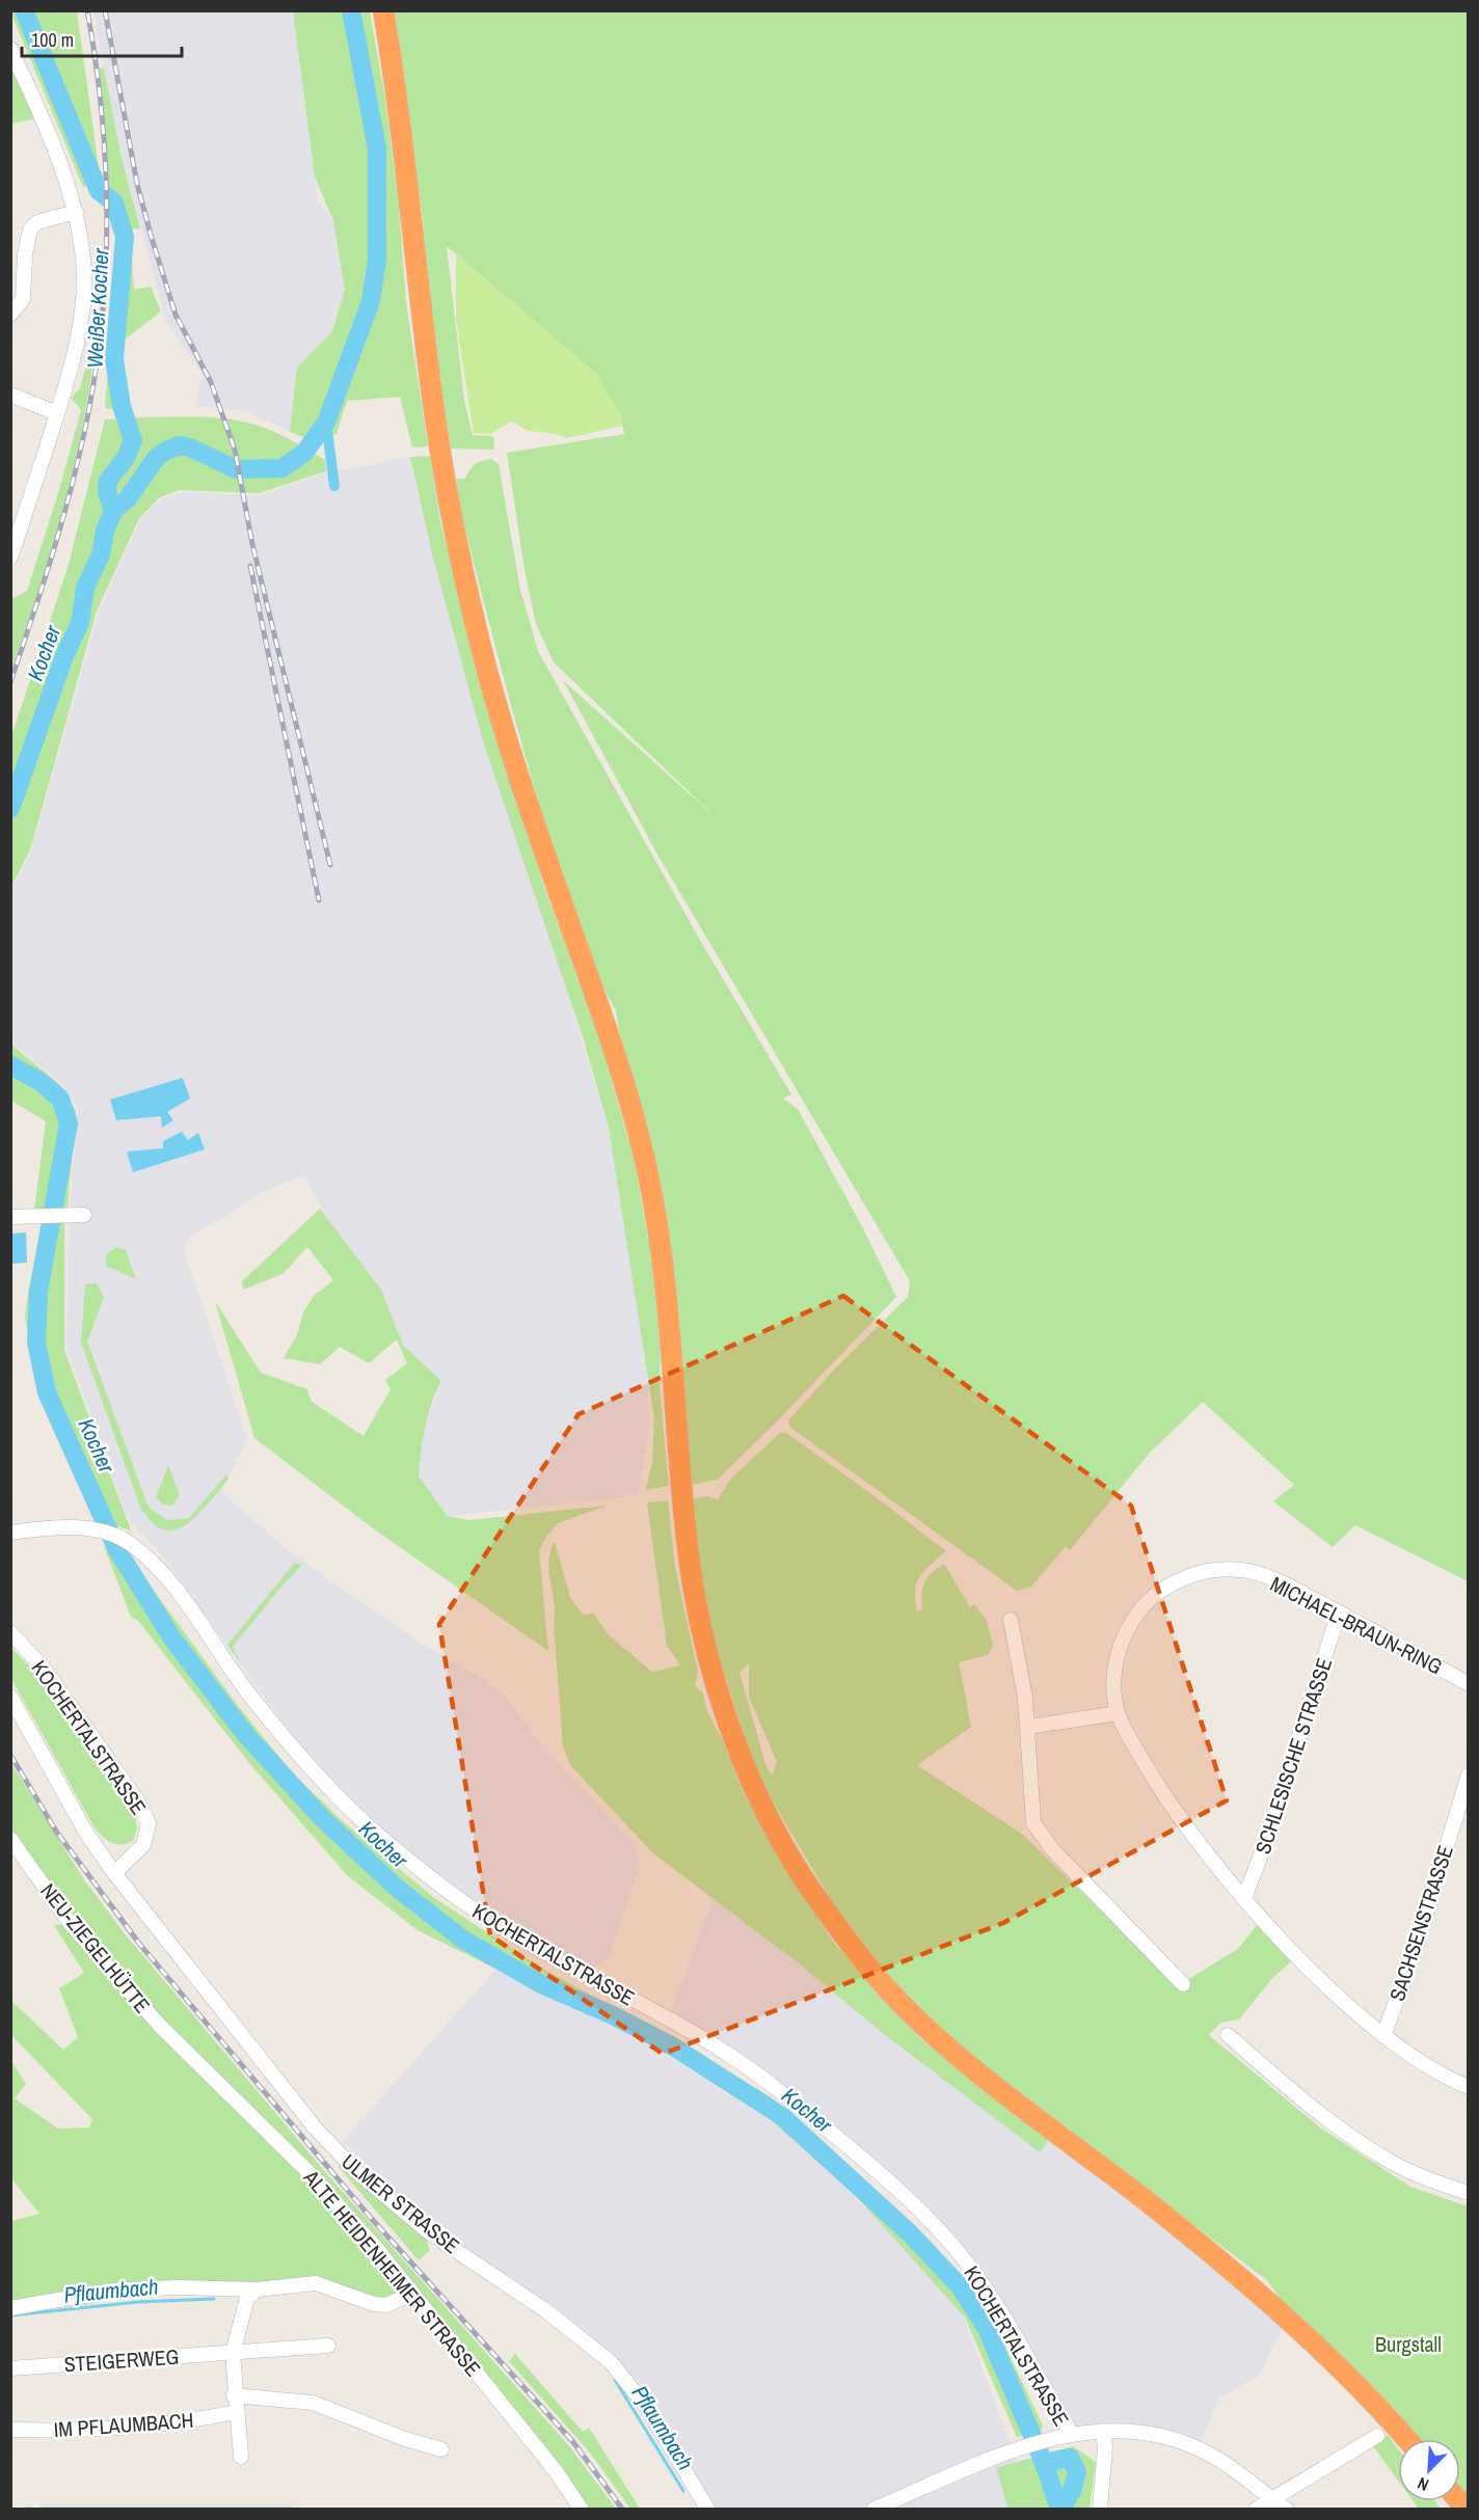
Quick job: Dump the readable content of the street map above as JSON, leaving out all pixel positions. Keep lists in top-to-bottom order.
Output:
{
  "streets": {
    "street": [
      "MICHAEL-BRAUN-RING",
      "KOCHERTALSTRASSE",
      "SCHLESISCHE STRASSE",
      "SACHSENSTRASSE",
      "NEU-ZIEGELHÜTTE",
      "ULMER STRASSE",
      "ALTE HEIDENHEIMER STRASSE",
      "STEIGERWEG",
      "IM PFLAUMBACH"
    ]
  },
  "crossings": [
    ["MICHAEL-BRAUN-RING", "SCHLESISCHE STRASSE"],
    ["KOCHERTALSTRASSE", "ULMER STRASSE"],
    ["NEU-ZIEGELHÜTTE", "ALTE HEIDENHEIMER STRASSE"]
  ],
  "water": ["Weißer Kocher", "Kocher", "Pflaumbach"],
  "parks": ["Burgstall"],
  "scale_bar": "100 m",
  "north": "bottom left"
}
